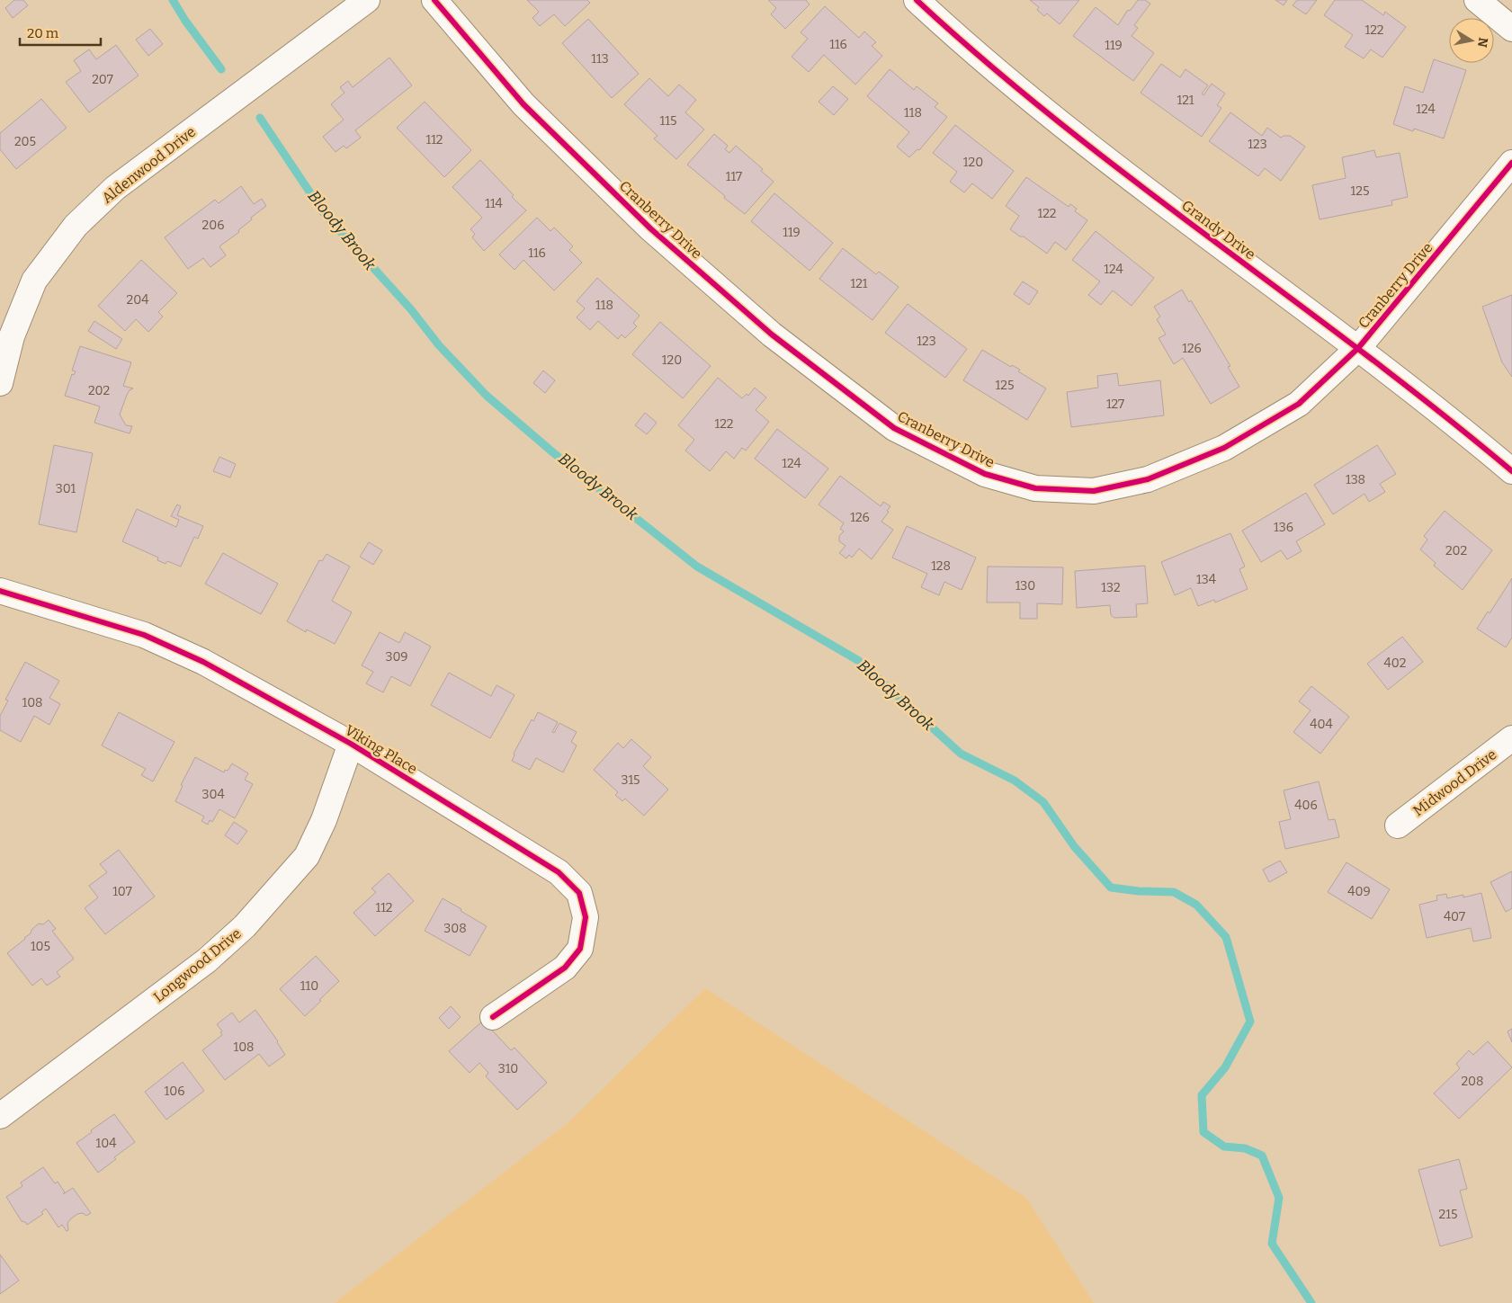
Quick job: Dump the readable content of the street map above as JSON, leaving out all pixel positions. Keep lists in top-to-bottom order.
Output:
{
  "streets": {
    "street": [
      "Aldenwood Drive",
      "Cranberry Drive",
      "Grandy Drive",
      "Viking Place",
      "Midwood Drive",
      "Longwood Drive"
    ]
  },
  "crossings": [
    ["Cranberry Drive", "Grandy Drive"],
    ["Viking Place", "Longwood Drive"]
  ],
  "water": ["Bloody Brook"],
  "house_numbers": [
    "122",
    "116",
    "119",
    "113",
    "207",
    "121",
    "124",
    "118",
    "115",
    "112",
    "205",
    "123",
    "120",
    "117",
    "125",
    "114",
    "122",
    "206",
    "119",
    "116",
    "124",
    "121",
    "204",
    "118",
    "123",
    "126",
    "120",
    "125",
    "202",
    "127",
    "122",
    "124",
    "138",
    "301",
    "126",
    "136",
    "202",
    "128",
    "134",
    "130",
    "132",
    "309",
    "402",
    "108",
    "404",
    "315",
    "304",
    "406",
    "107",
    "409",
    "112",
    "407",
    "308",
    "105",
    "110",
    "108",
    "310",
    "208",
    "106",
    "104",
    "215"
  ],
  "scale_bar": "20 m",
  "north": "right"
}
